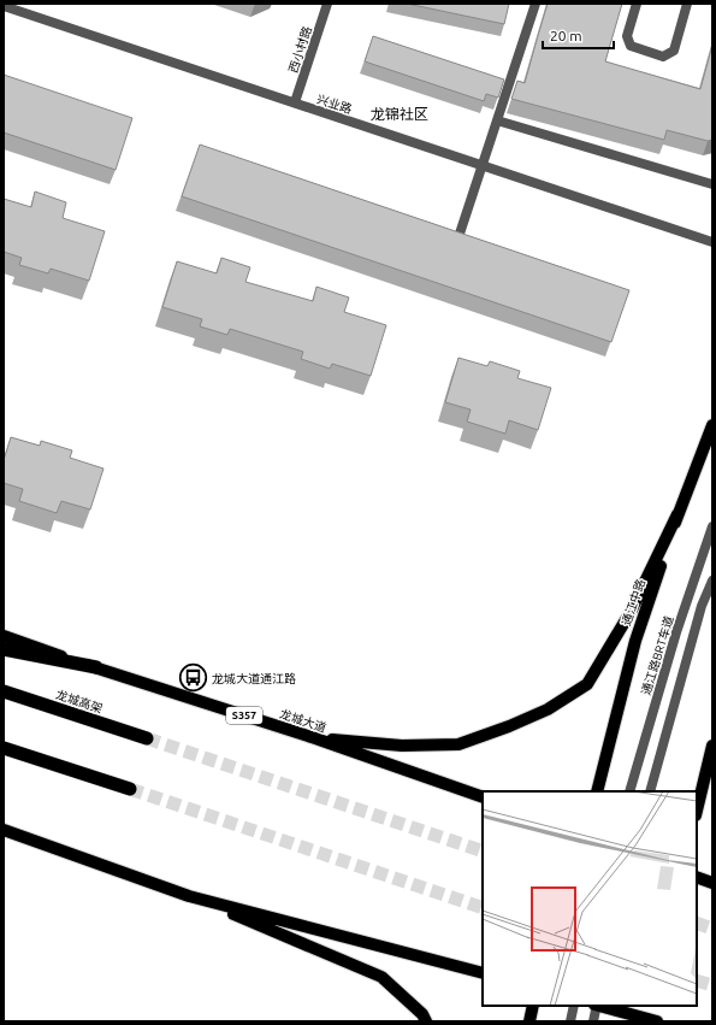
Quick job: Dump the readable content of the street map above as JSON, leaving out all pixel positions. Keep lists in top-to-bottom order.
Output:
{
  "streets": {
    "highway": ["龙城高架"],
    "main road": ["通江中路", "S357", "龙城大道"],
    "street": ["西小村路", "兴业路", "通江路BRT车道"]
  },
  "crossings": [
    ["西小村路", "兴业路"]
  ],
  "districts": ["龙锦社区"],
  "places": {
    "bus stop": ["龙城大道通江路"]
  },
  "scale_bar": "20 m"
}
